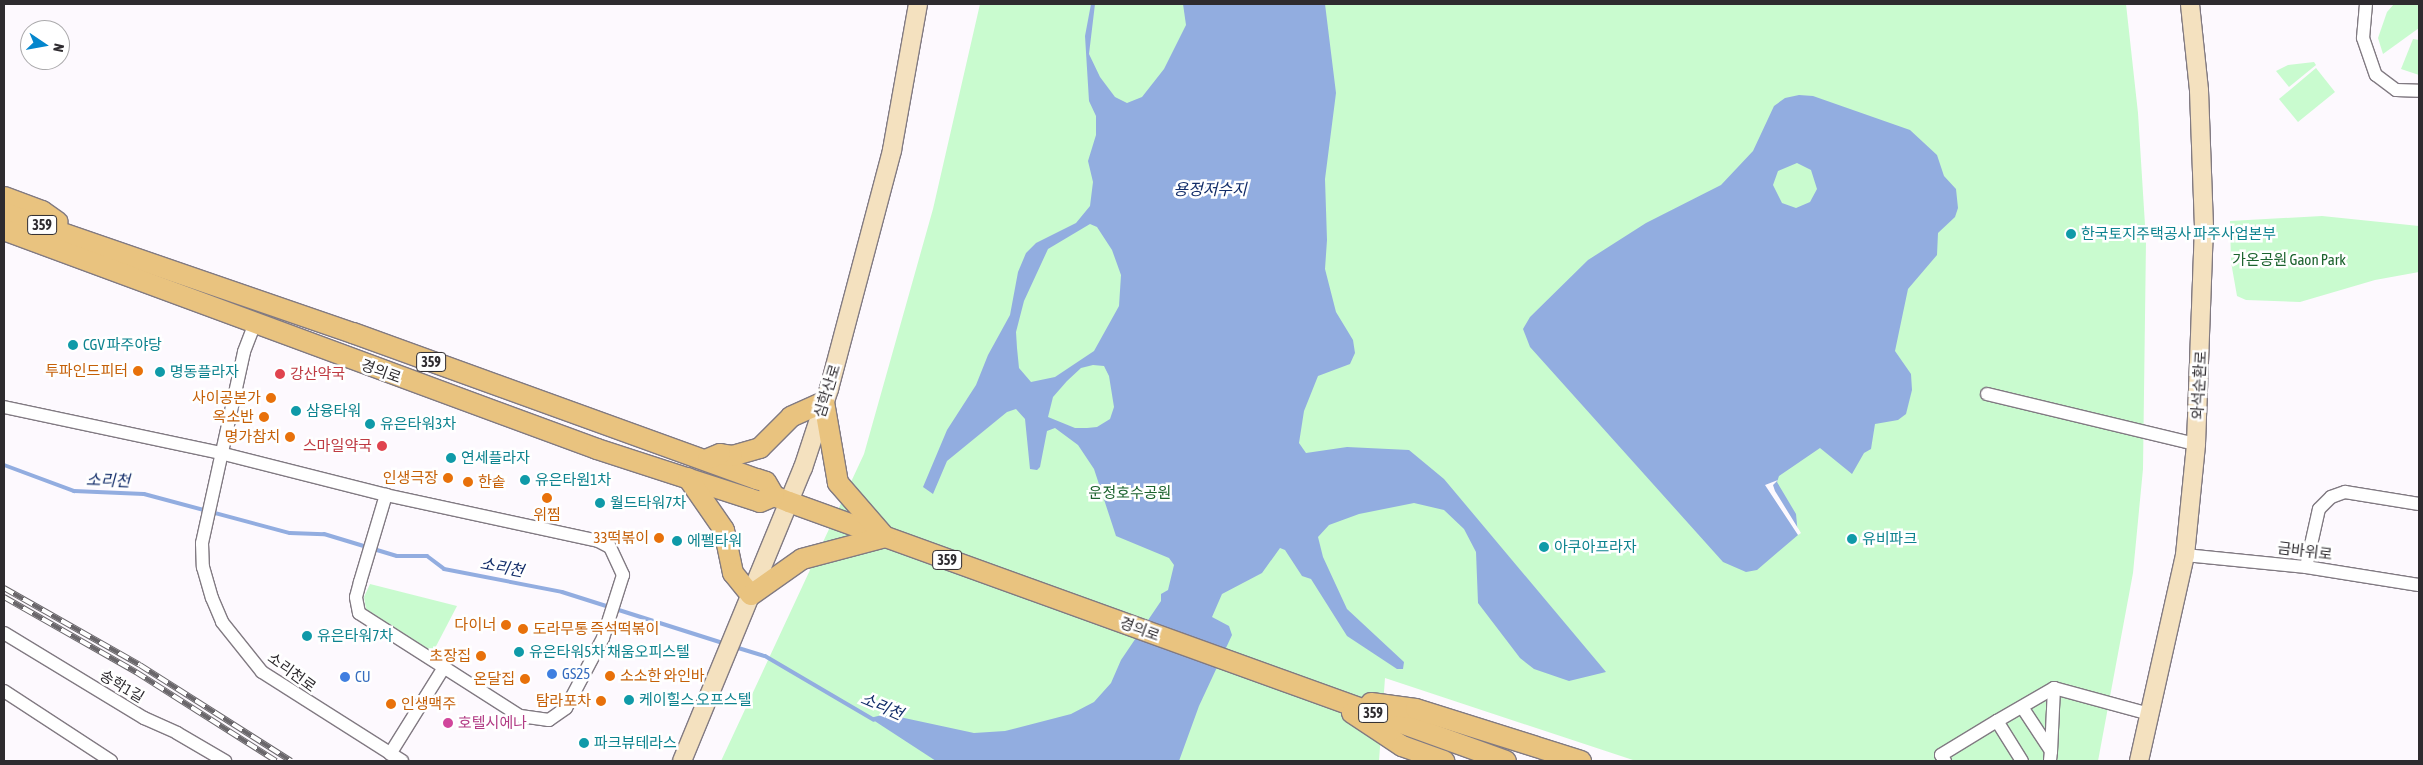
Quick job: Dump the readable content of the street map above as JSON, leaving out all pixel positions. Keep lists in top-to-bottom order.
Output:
{
  "streets": {
    "main road": ["359", "경의로"],
    "street": [
      "와석순환로",
      "심학산로",
      "금바위로",
      "소리천로",
      "송학1길"
    ]
  },
  "crossings": [
    ["경의로", "심학산로"],
    ["와석순환로", "금바위로"]
  ],
  "water": ["용정저수지", "소리천"],
  "parks": ["가온공원 Gaon Park", "운정호수공원"],
  "places": [
    "한국토지주택공사 파주사업본부",
    "CGV 파주야당",
    "투파인드피터",
    "명동플라자",
    "강산약국",
    "사이공본가",
    "삼융타워",
    "옥소반",
    "유은타워3차",
    "명가참치",
    "스마일약국",
    "연세플라자",
    "인생극장",
    "유은타원1차",
    "한솥",
    "위찜",
    "월드타워7차",
    "33떡볶이",
    "유비파크",
    "에펠타워",
    "아쿠아프라자",
    "다이너",
    "도라무통 즉석떡볶이",
    "유은타워7차",
    "유은타워5차 채움오피스텔",
    "초장집",
    "GS25",
    "소소한 와인바",
    "CU",
    "온달집",
    "케이힐스 오프스텔",
    "탐라포차",
    "인생맥주",
    "호텔시에나",
    "파크뷰테라스"
  ],
  "north": "right"
}
